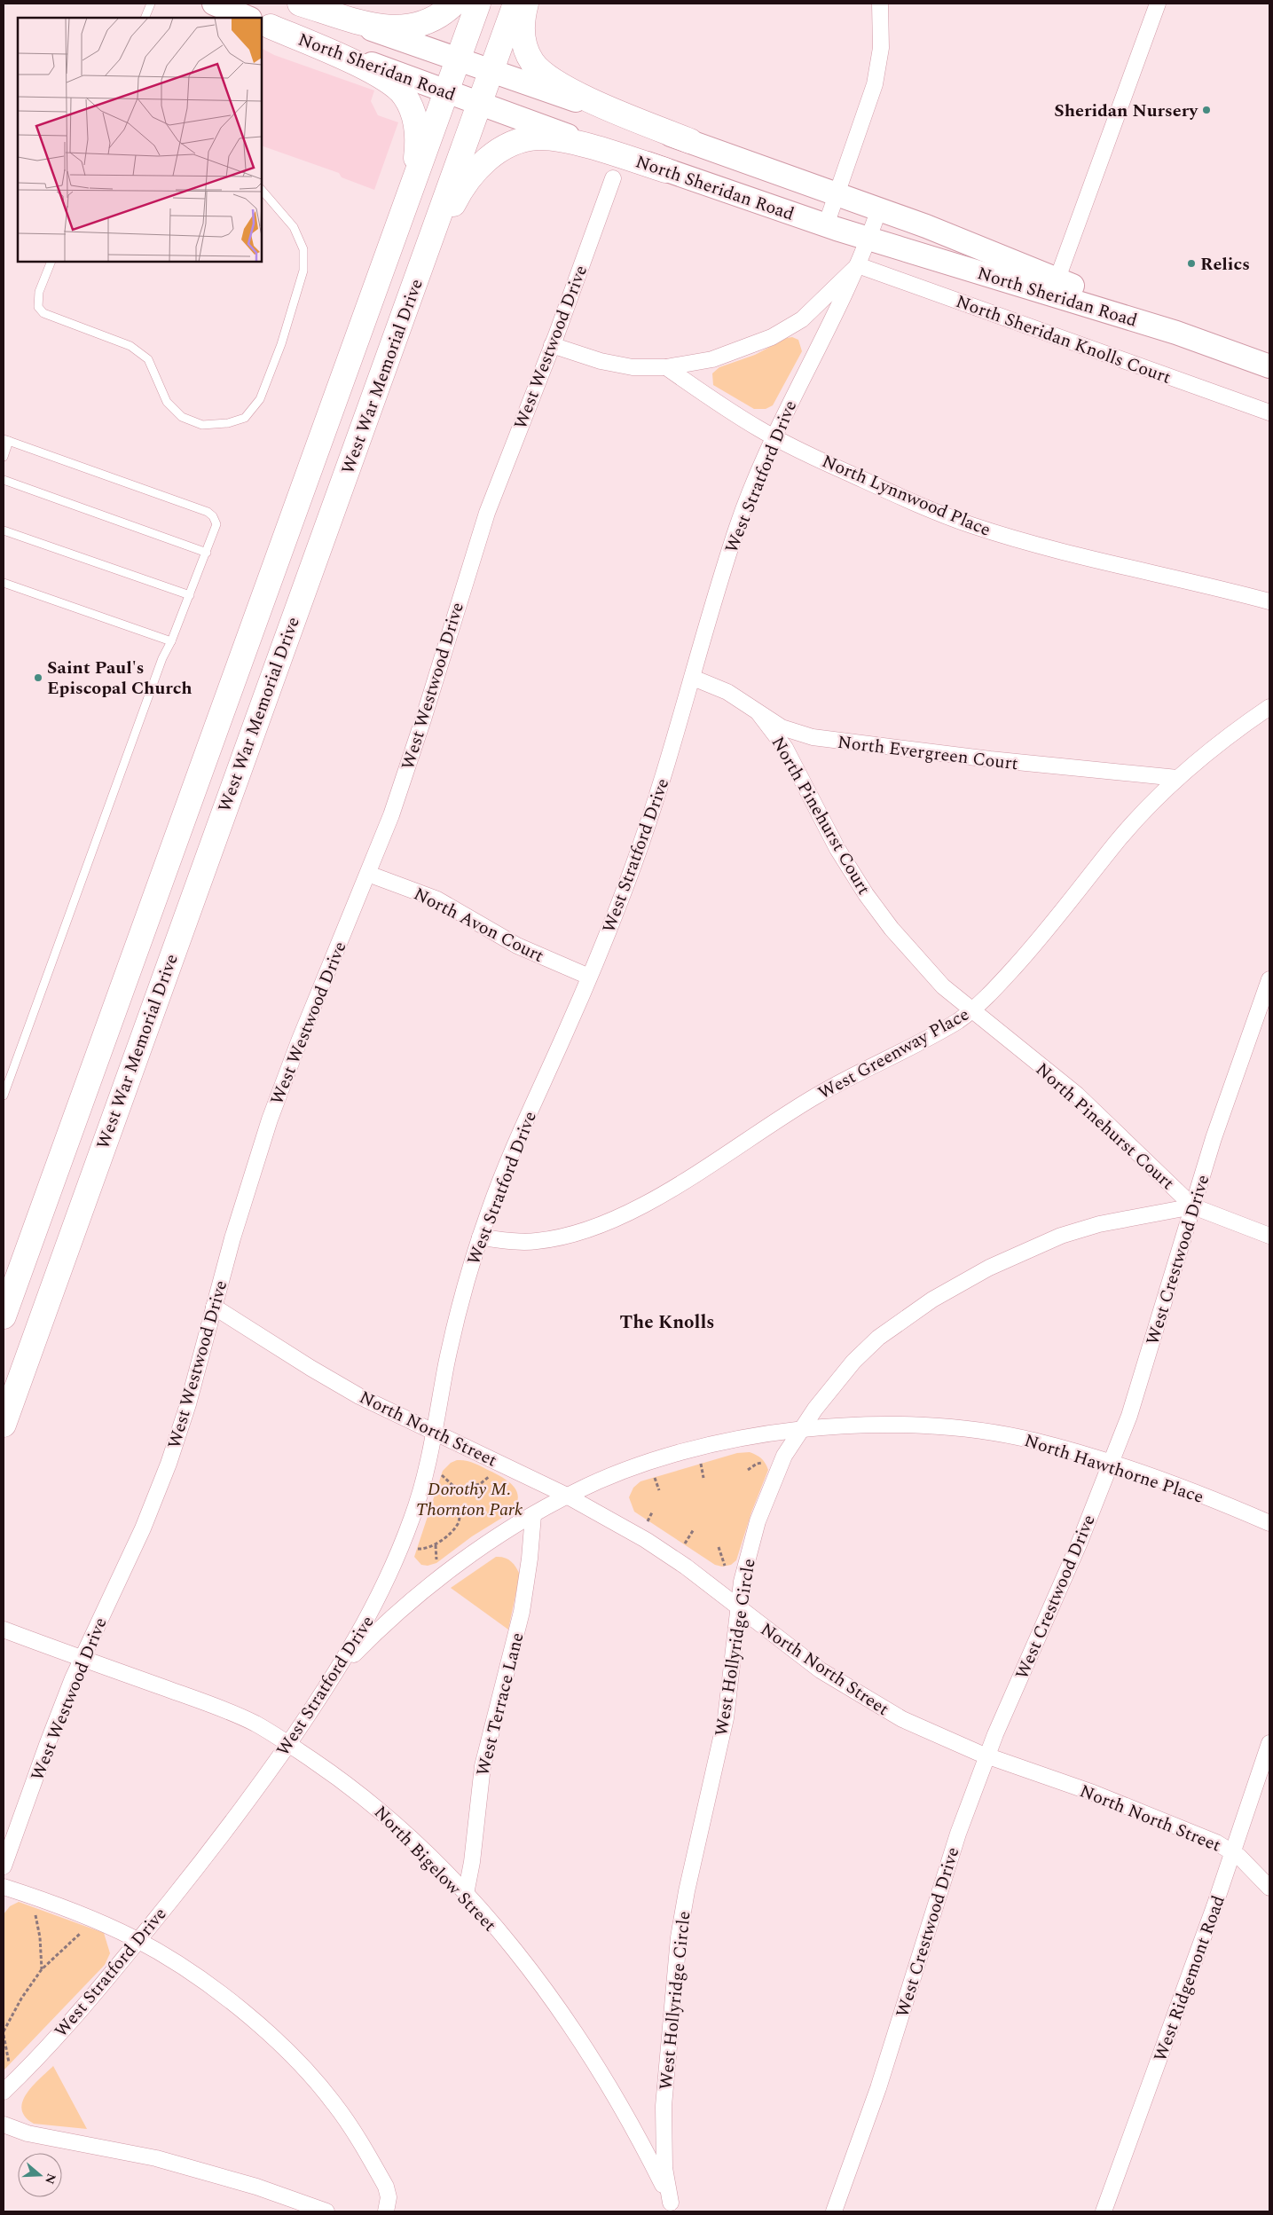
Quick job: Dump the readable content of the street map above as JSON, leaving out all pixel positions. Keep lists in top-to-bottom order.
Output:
{
  "streets": {
    "highway": ["West War Memorial Drive"],
    "main road": ["North Sheridan Road"],
    "street": [
      "North Sheridan Knolls Court",
      "West Westwood Drive",
      "West Stratford Drive",
      "North Lynnwood Place",
      "North Evergreen Court",
      "North Pinehurst Court",
      "North Avon Court",
      "West Greenway Place",
      "West Crestwood Drive",
      "North North Street",
      "North Hawthorne Place",
      "West Hollyridge Circle",
      "West Terrace Lane",
      "North Bigelow Street",
      "West Ridgemont Road"
    ]
  },
  "crossings": [
    ["North Sheridan Road", "West War Memorial Drive"],
    ["North Sheridan Road", "West Stratford Drive"],
    ["North Sheridan Knolls Court", "West Stratford Drive"],
    ["West Westwood Drive", "North Avon Court"],
    ["West Westwood Drive", "North North Street"],
    ["West Westwood Drive", "North Bigelow Street"],
    ["West Stratford Drive", "North Lynnwood Place"],
    ["West Stratford Drive", "North Evergreen Court"],
    ["West Stratford Drive", "North Avon Court"],
    ["West Stratford Drive", "West Greenway Place"],
    ["West Stratford Drive", "North North Street"],
    ["West Stratford Drive", "North Hawthorne Place"],
    ["West Stratford Drive", "North Bigelow Street"],
    ["North Evergreen Court", "North Pinehurst Court"],
    ["North Evergreen Court", "West Greenway Place"],
    ["North Pinehurst Court", "West Greenway Place"],
    ["North Pinehurst Court", "West Crestwood Drive"],
    ["North Pinehurst Court", "West Hollyridge Circle"],
    ["West Crestwood Drive", "North North Street"],
    ["West Crestwood Drive", "North Hawthorne Place"],
    ["West Crestwood Drive", "West Hollyridge Circle"],
    ["North North Street", "North Hawthorne Place"],
    ["North North Street", "West Hollyridge Circle"],
    ["North North Street", "West Ridgemont Road"],
    ["North Hawthorne Place", "West Hollyridge Circle"],
    ["North Hawthorne Place", "West Terrace Lane"],
    ["West Hollyridge Circle", "North Bigelow Street"],
    ["West Terrace Lane", "North Bigelow Street"]
  ],
  "districts": ["The Knolls"],
  "parks": ["Dorothy M. Thornton Park"],
  "places": ["Sheridan Nursery", "Relics", "Saint Paul's Episcopal Church"],
  "north": "right"
}
